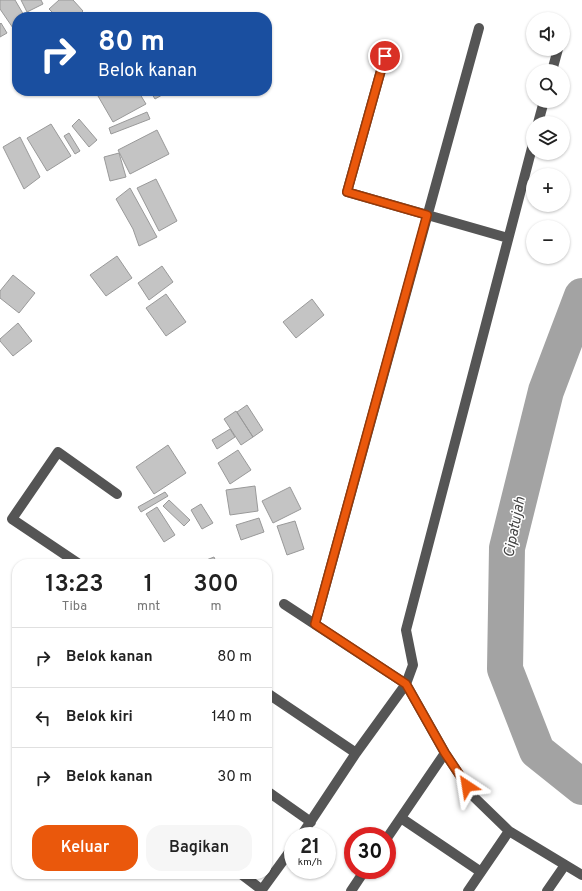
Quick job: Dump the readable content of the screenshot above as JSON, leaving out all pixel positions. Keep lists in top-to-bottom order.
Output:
{
  "water": ["Cipatujah"],
  "page": {
    "map_buttons": ["+", "−"],
    "turn": ["80 m", "Belok kanan"],
    "eta": [
      "13:23",
      "Tiba",
      "1",
      "mnt",
      "300",
      "m"
    ],
    "list": [
      {
        "name": "Belok kanan",
        "value": "80 m"
      },
      {
        "name": "Belok kiri",
        "value": "140 m"
      },
      {
        "name": "Belok kanan",
        "value": "30 m"
      }
    ],
    "buttons": ["Keluar", "Bagikan"],
    "speed": "21 km/h",
    "limit": "30"
  }
}
